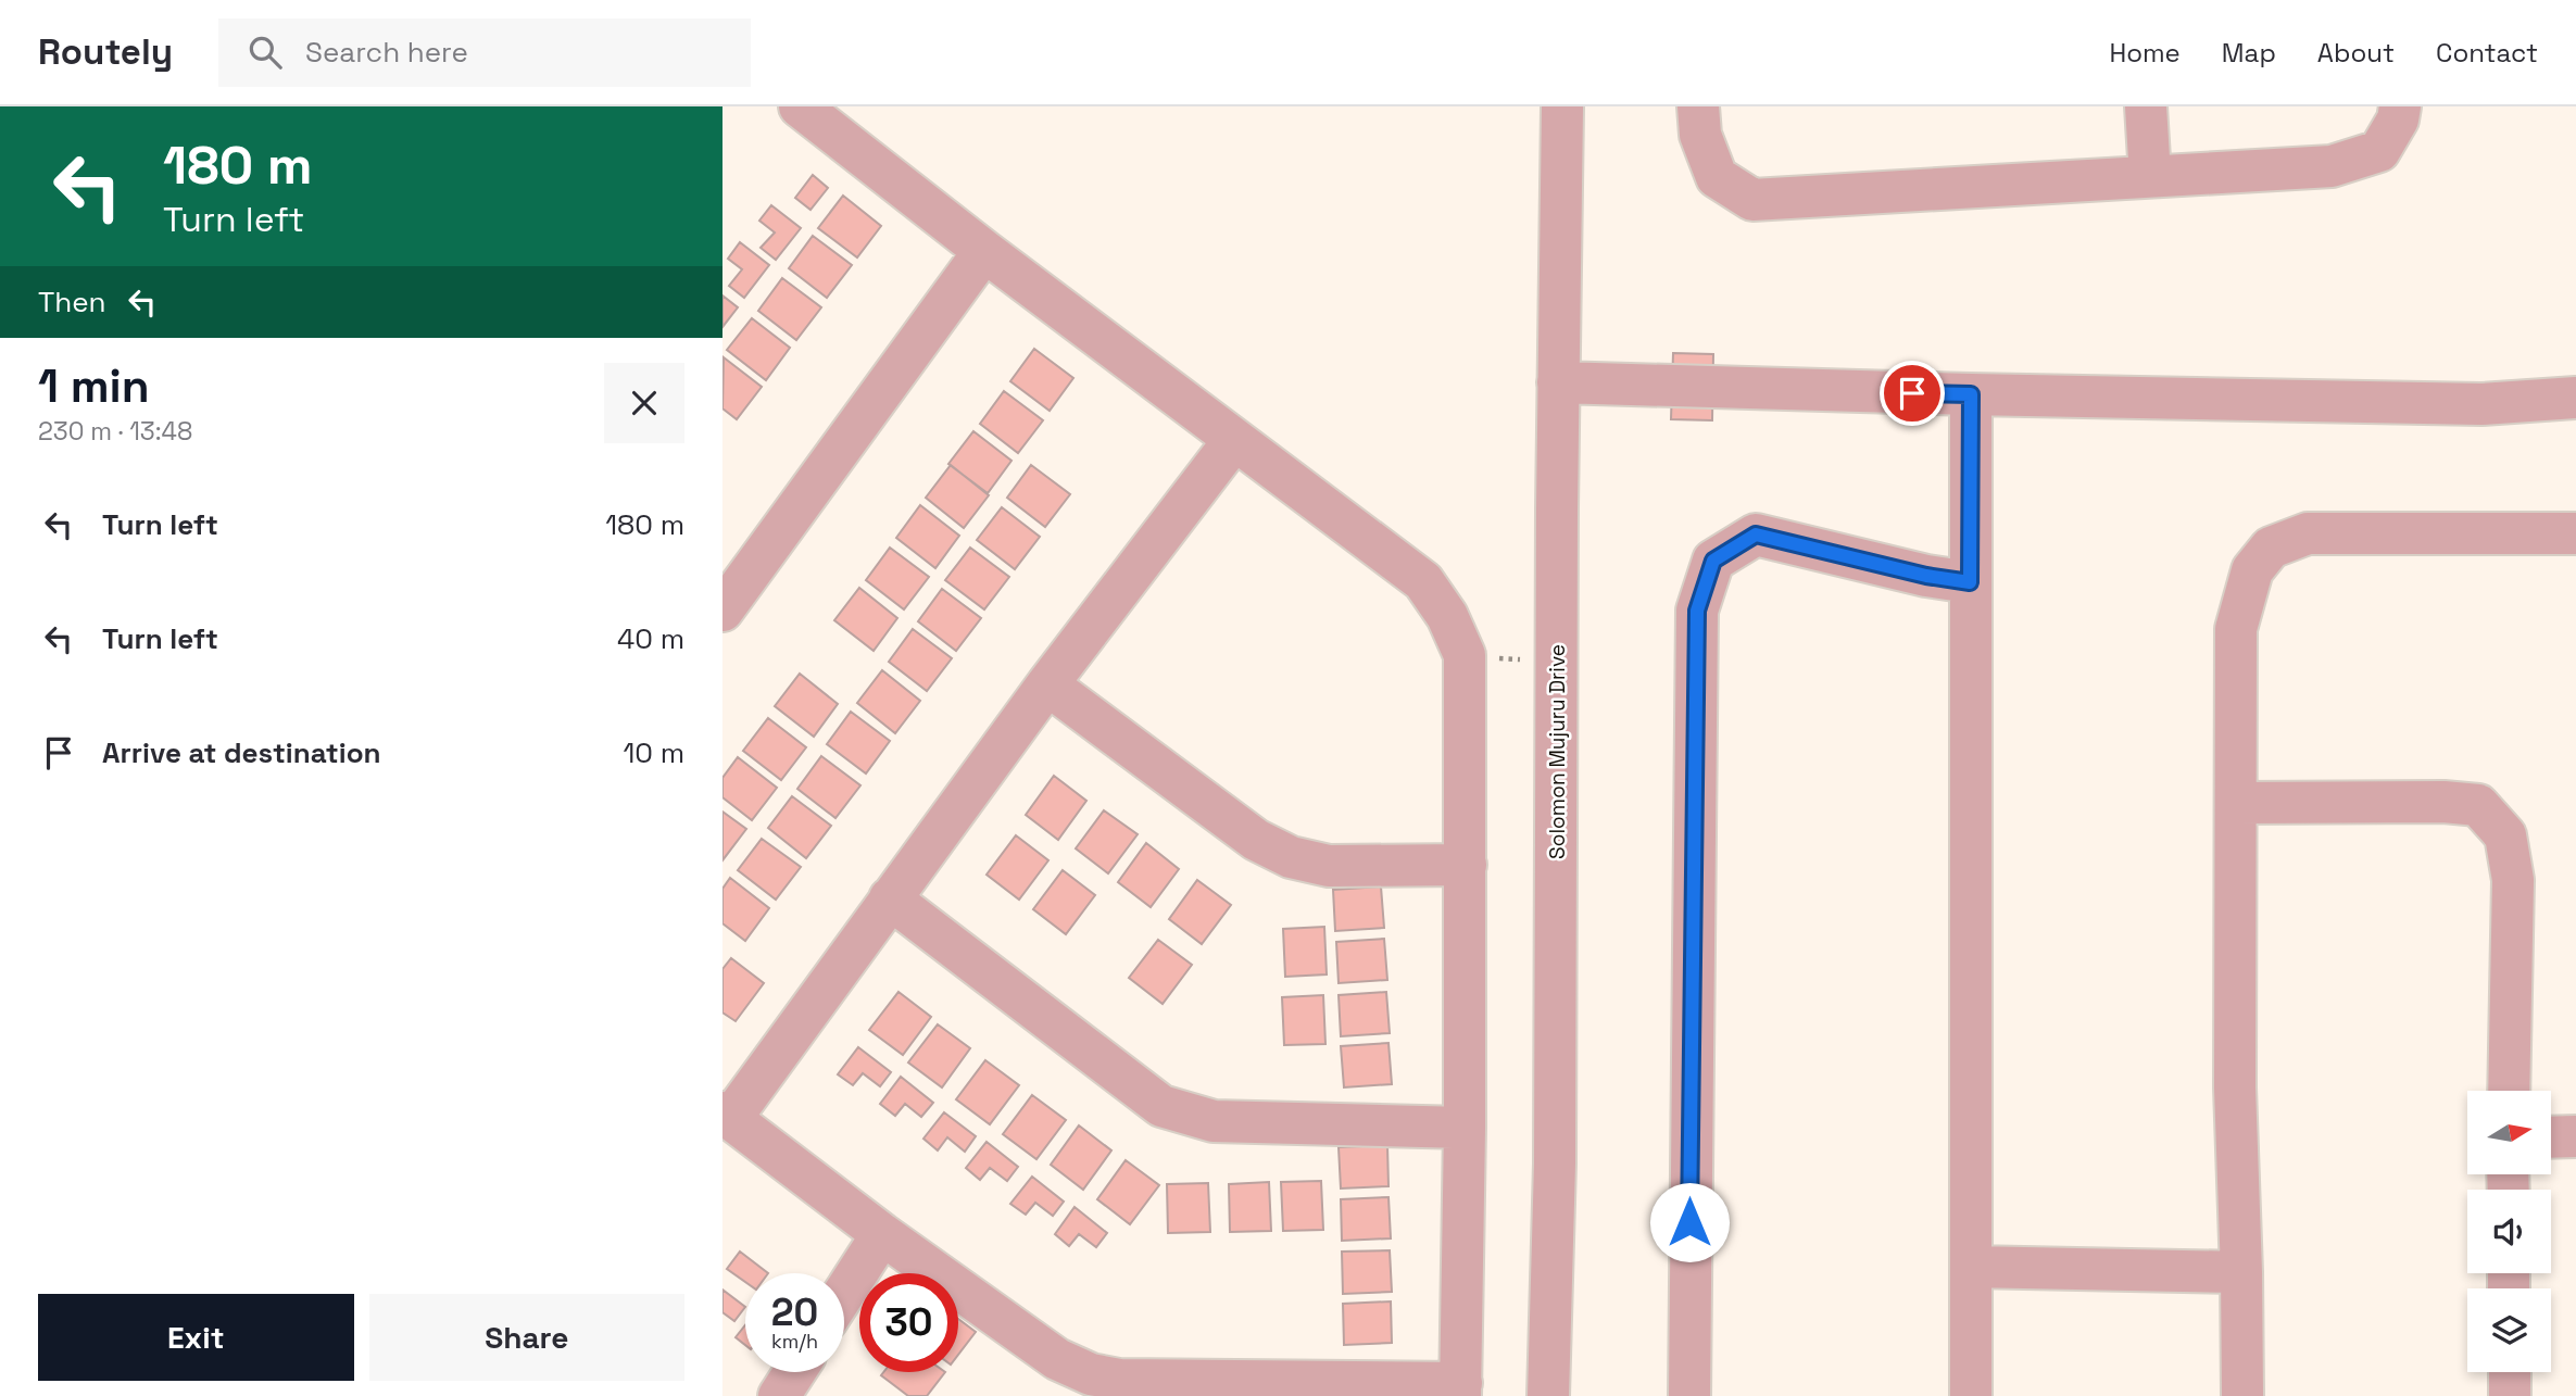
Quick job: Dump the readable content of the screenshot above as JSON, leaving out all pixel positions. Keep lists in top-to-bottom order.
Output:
{
  "streets": {
    "street": ["Solomon Mujuru Drive"]
  },
  "north": "right",
  "page": {
    "header": "Routely",
    "search": "Search here",
    "nav": [
      "Home",
      "Map",
      "About",
      "Contact"
    ],
    "turn": ["180 m", "Turn left"],
    "then": "Then",
    "heading": ["1 min", "230 m · 13:48"],
    "list": [
      {
        "name": "Turn left",
        "value": "180 m"
      },
      {
        "name": "Turn left",
        "value": "40 m"
      },
      {
        "name": "Arrive at destination",
        "value": "10 m"
      }
    ],
    "speed": "20 km/h",
    "limit": "30",
    "buttons": ["Exit", "Share"]
  }
}
